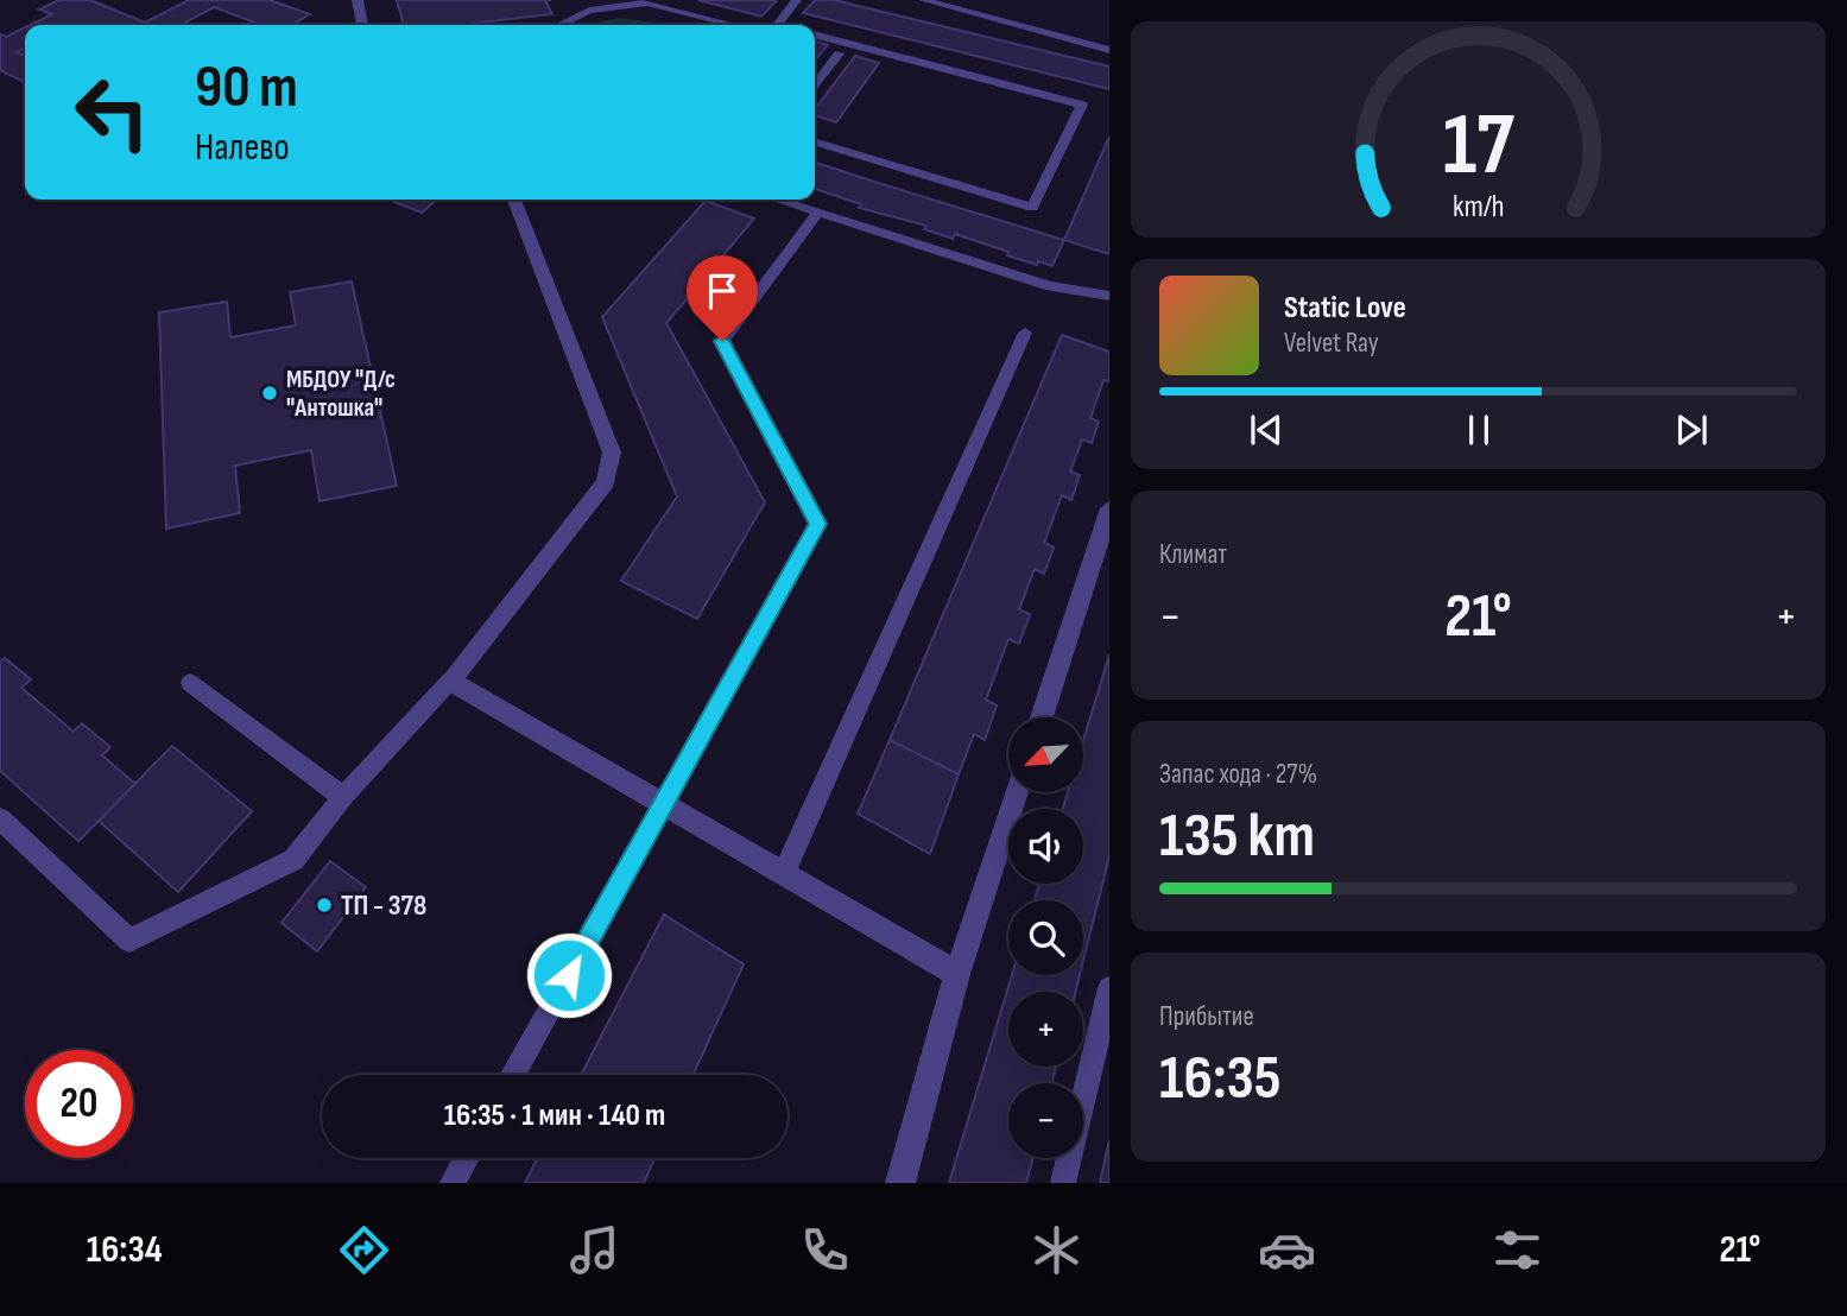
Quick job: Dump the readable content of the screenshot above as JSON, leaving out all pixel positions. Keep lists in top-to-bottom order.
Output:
{
  "places": ["МБДОУ \"Д/с \"Антошка\"", "ТП - 378"],
  "north": "bottom left",
  "page": {
    "turn": ["90 m", "Налево"],
    "song": ["Static Love", "Velvet Ray"],
    "tile": [
      "Климат",
      ["Запас хода · 27%", "135 km"],
      ["Прибытие", "16:35"]
    ],
    "heat": ["−", "21°", "+"],
    "map_buttons": ["+", "−"],
    "limit": "20",
    "trip": "16:35 · 1 мин · 140 m",
    "tabs": ["16:34", "21°"],
    "gauge": ["17", "km/h"]
  }
}
